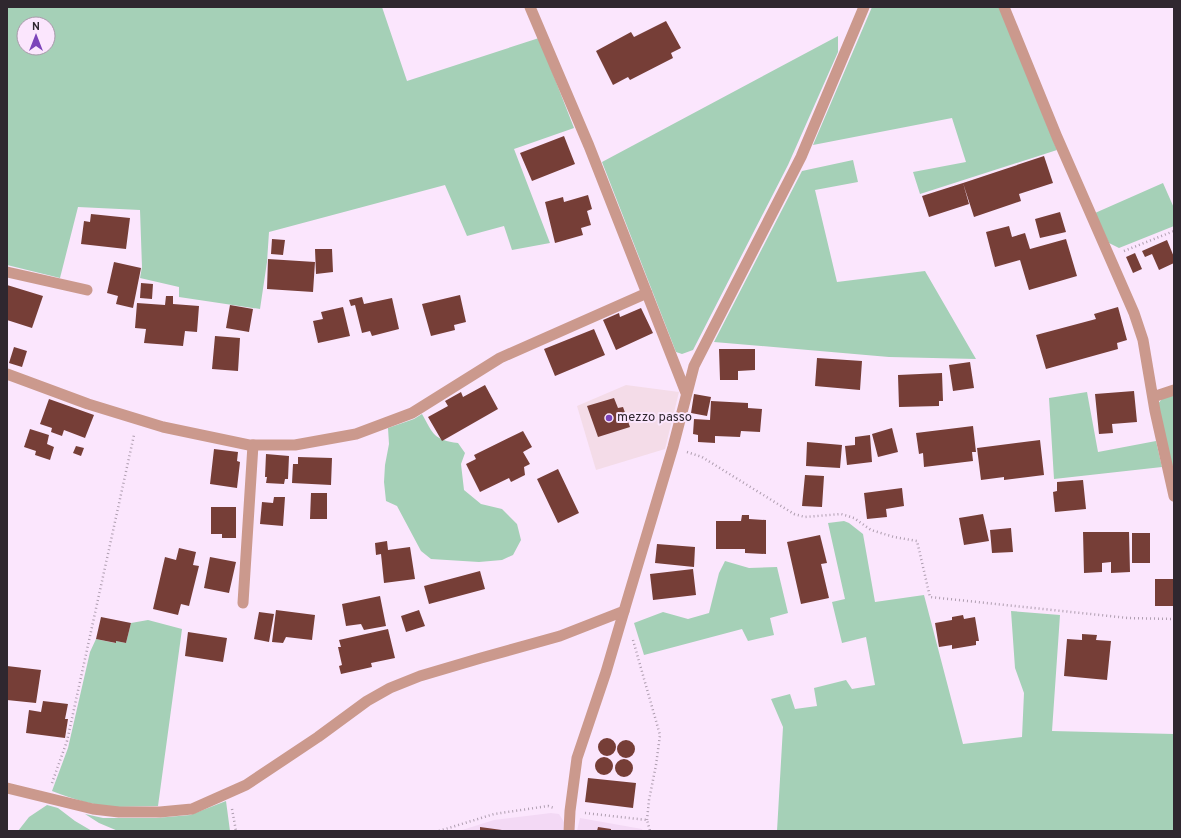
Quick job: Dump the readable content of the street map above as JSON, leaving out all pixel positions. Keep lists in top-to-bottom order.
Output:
{
  "places": ["mezzo passo"],
  "north": "top"
}
